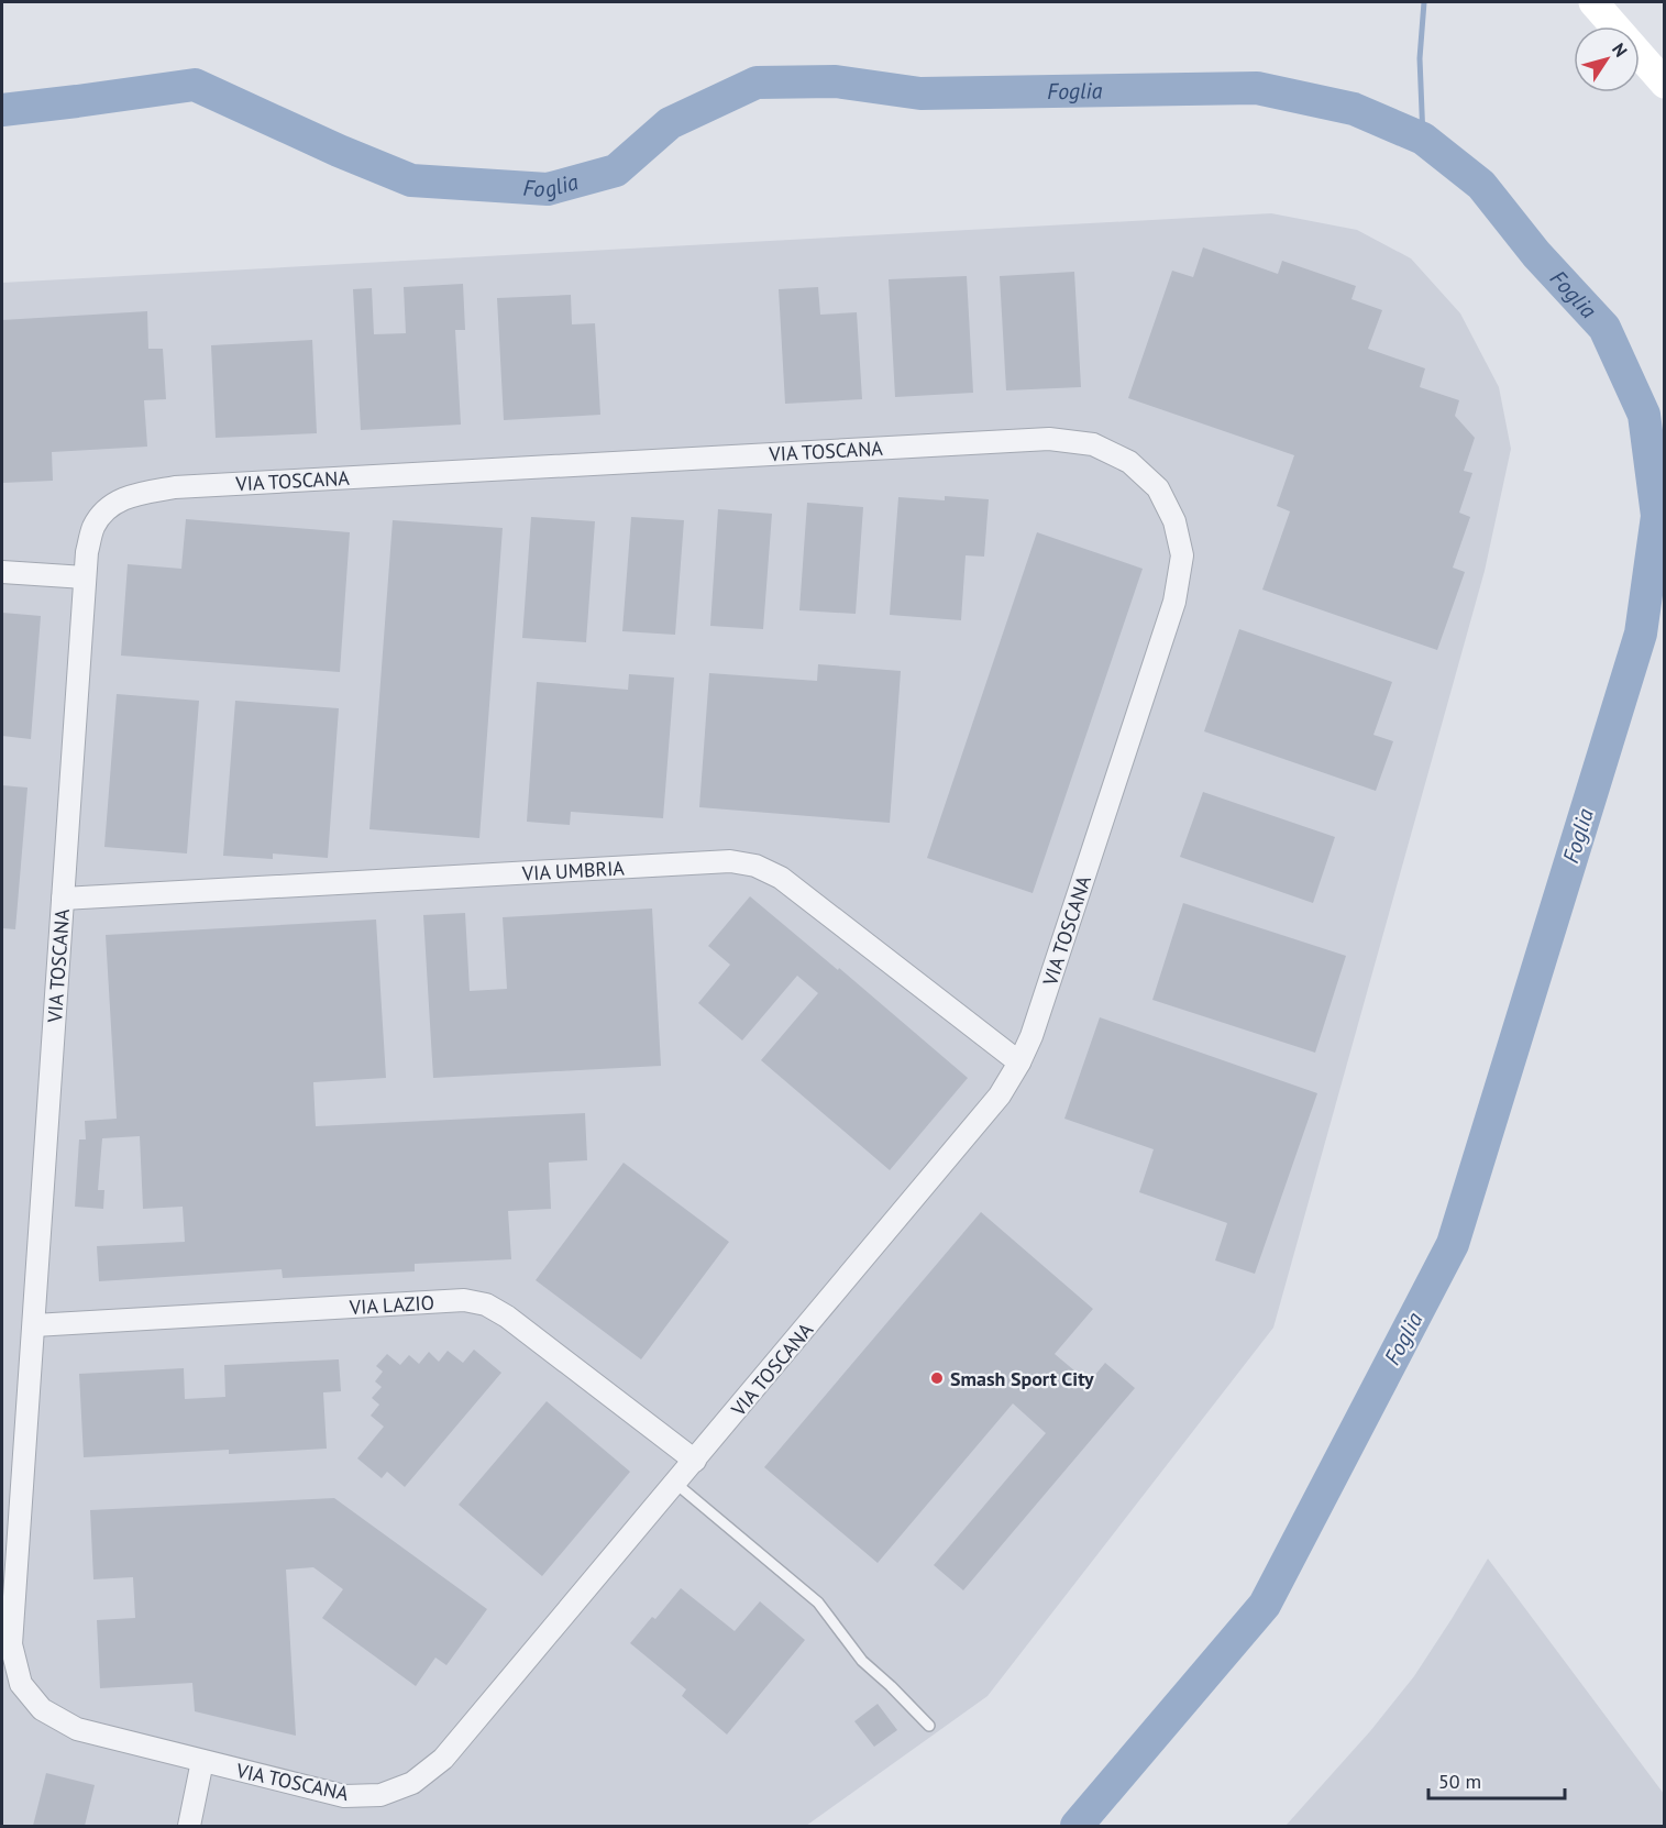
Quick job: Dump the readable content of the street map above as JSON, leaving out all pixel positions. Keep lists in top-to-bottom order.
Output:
{
  "streets": {
    "street": ["VIA TOSCANA", "VIA UMBRIA", "VIA LAZIO"]
  },
  "crossings": [
    ["VIA TOSCANA", "VIA UMBRIA"],
    ["VIA TOSCANA", "VIA LAZIO"]
  ],
  "water": ["Foglia"],
  "places": ["Smash Sport City"],
  "scale_bar": "50 m",
  "north": "top right"
}
